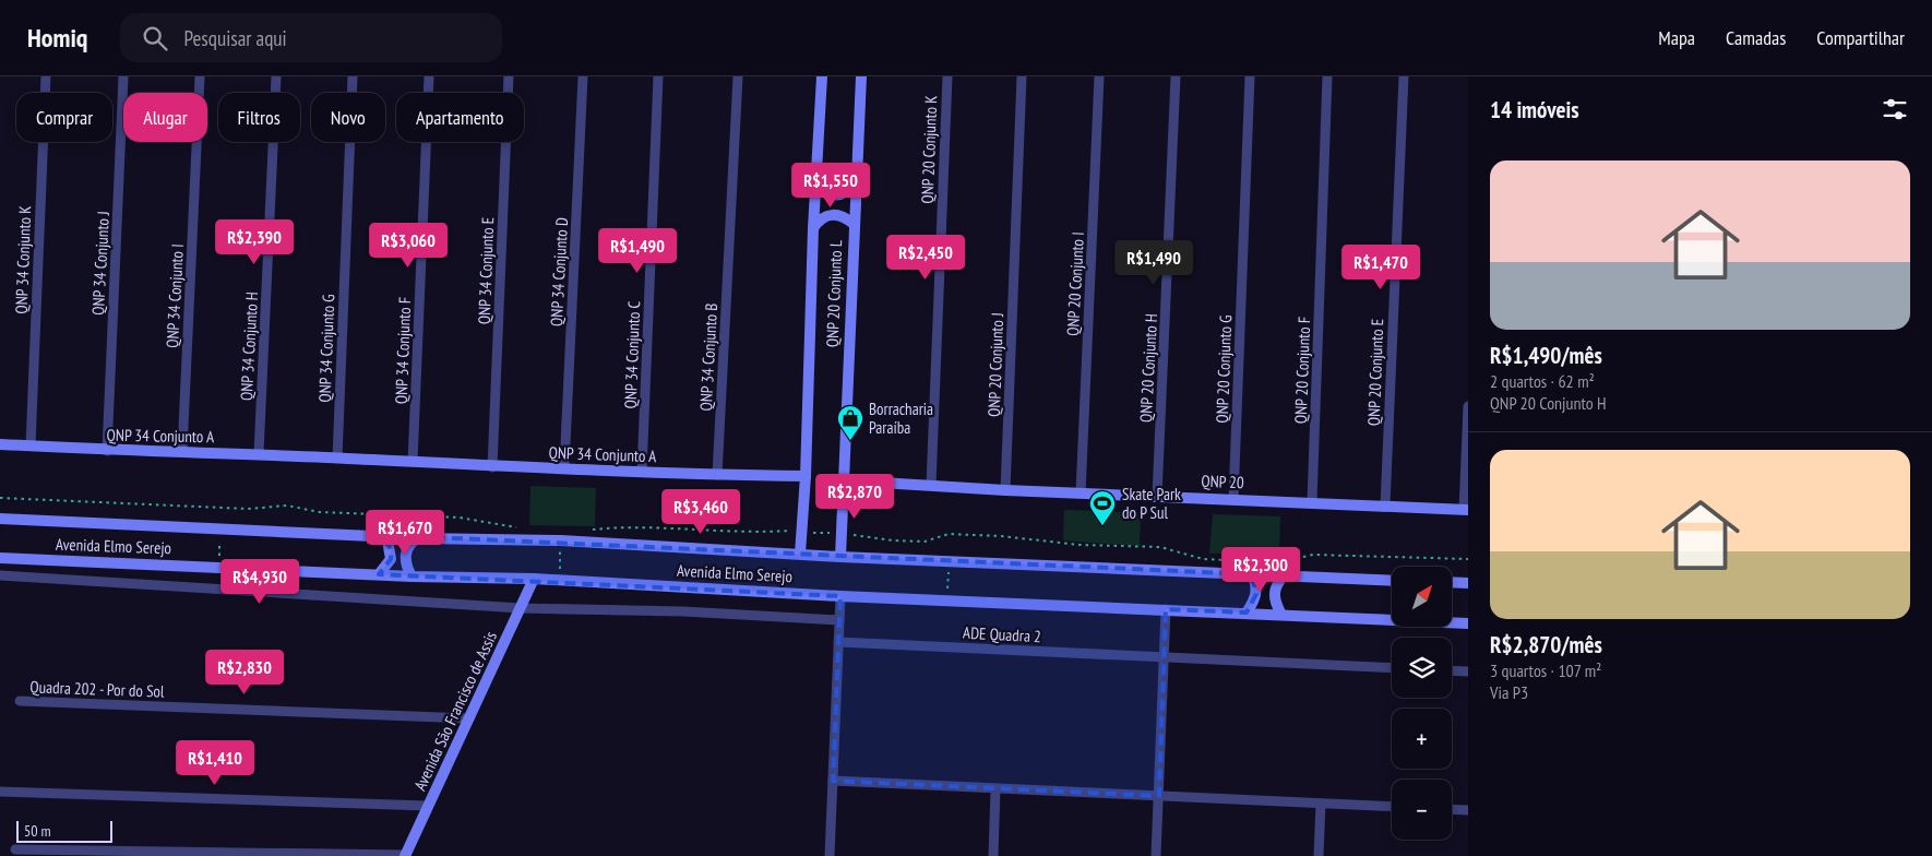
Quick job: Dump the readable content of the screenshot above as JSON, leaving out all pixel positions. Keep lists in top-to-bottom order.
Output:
{
  "streets": {
    "main road": [
      "QNP 20 Conjunto L",
      "QNP 34 Conjunto A",
      "QNP 20",
      "Avenida Elmo Serejo",
      "Avenida São Francisco de Assis"
    ],
    "street": [
      "QNP 20 Conjunto K",
      "QNP 34 Conjunto K",
      "QNP 34 Conjunto J",
      "QNP 34 Conjunto E",
      "QNP 34 Conjunto D",
      "QNP 20 Conjunto I",
      "QNP 34 Conjunto I",
      "QNP 34 Conjunto H",
      "QNP 34 Conjunto G",
      "QNP 34 Conjunto F",
      "QNP 34 Conjunto C",
      "QNP 34 Conjunto B",
      "QNP 20 Conjunto J",
      "QNP 20 Conjunto H",
      "QNP 20 Conjunto G",
      "QNP 20 Conjunto F",
      "QNP 20 Conjunto E",
      "ADE Quadra 2",
      "Quadra 202 - Por do Sol"
    ]
  },
  "crossings": [
    ["QNP 20 Conjunto K", "QNP 20"],
    ["QNP 34 Conjunto K", "QNP 34 Conjunto A"],
    ["QNP 34 Conjunto J", "QNP 34 Conjunto A"],
    ["QNP 34 Conjunto E", "QNP 34 Conjunto A"],
    ["QNP 34 Conjunto D", "QNP 34 Conjunto A"],
    ["QNP 20 Conjunto I", "QNP 20"],
    ["QNP 20 Conjunto L", "QNP 20"],
    ["QNP 20 Conjunto L", "Avenida Elmo Serejo"],
    ["QNP 34 Conjunto I", "QNP 34 Conjunto A"],
    ["QNP 34 Conjunto H", "QNP 34 Conjunto A"],
    ["QNP 34 Conjunto G", "QNP 34 Conjunto A"],
    ["QNP 34 Conjunto F", "QNP 34 Conjunto A"],
    ["QNP 34 Conjunto C", "QNP 34 Conjunto A"],
    ["QNP 34 Conjunto B", "QNP 34 Conjunto A"],
    ["QNP 20 Conjunto J", "QNP 20"],
    ["QNP 20 Conjunto H", "QNP 20"],
    ["QNP 20 Conjunto G", "QNP 20"],
    ["QNP 20 Conjunto F", "QNP 20"],
    ["QNP 20 Conjunto E", "QNP 20"],
    ["Avenida Elmo Serejo", "Avenida São Francisco de Assis"],
    ["Quadra 202 - Por do Sol", "Avenida São Francisco de Assis"]
  ],
  "places": {
    "shop": ["Borracharia Paraíba"],
    "sports": ["Skate Park do P Sul"]
  },
  "scale_bar": "50 m",
  "north": "top right",
  "page": {
    "header": "Homiq",
    "search": "Pesquisar aqui",
    "nav": ["Mapa", "Camadas", "Compartilhar"],
    "heading": "14 imóveis",
    "chip": [
      "Comprar",
      "Alugar",
      "Filtros",
      "Novo",
      "Apartamento"
    ],
    "list": [
      {
        "name": "R$1,490/mês",
        "note": "2 quartos · 62 m² · QNP 20 Conjunto H"
      },
      {
        "name": "R$2,870/mês",
        "note": "3 quartos · 107 m² · Via P3"
      }
    ],
    "price": [
      "R$1,550",
      "R$2,390",
      "R$3,060",
      "R$1,490",
      "R$2,450",
      "R$1,490",
      "R$1,470",
      "R$2,870",
      "R$3,460",
      "R$1,670",
      "R$2,300",
      "R$4,930",
      "R$2,830",
      "R$1,410"
    ],
    "map_buttons": ["+", "−"],
    "scale": "50 m"
  }
}
